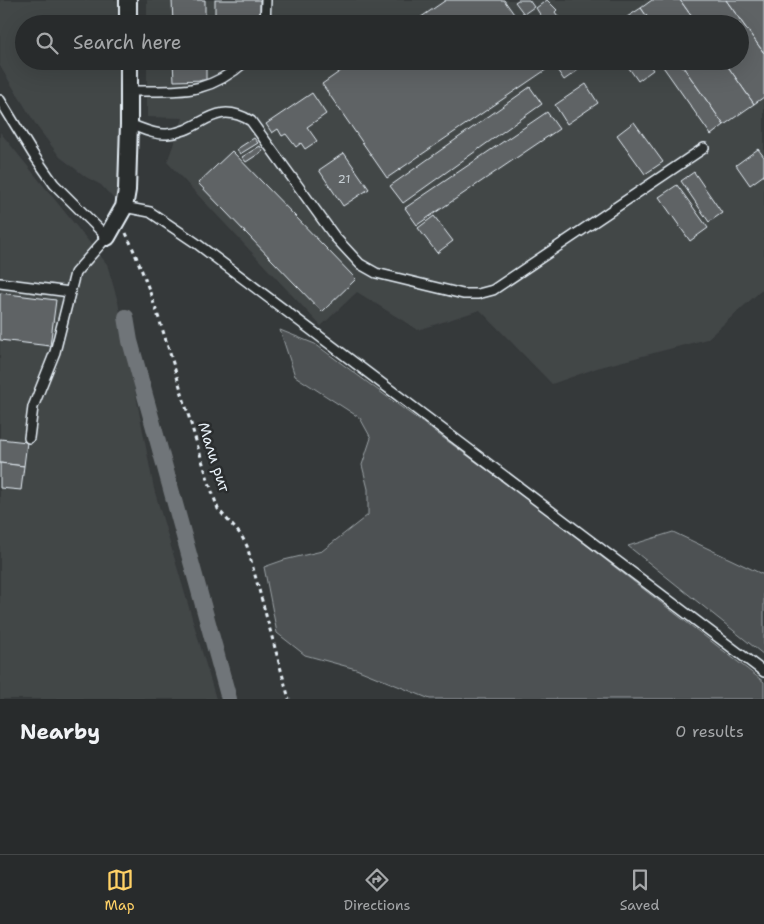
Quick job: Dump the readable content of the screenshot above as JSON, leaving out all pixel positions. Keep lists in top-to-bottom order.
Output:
{
  "streets": {
    "path": ["Мали рит"]
  },
  "house_numbers": ["21"],
  "page": {
    "search": "Search here",
    "heading": ["Nearby", "0 results"],
    "nav": ["Map", "Directions", "Saved"]
  }
}
